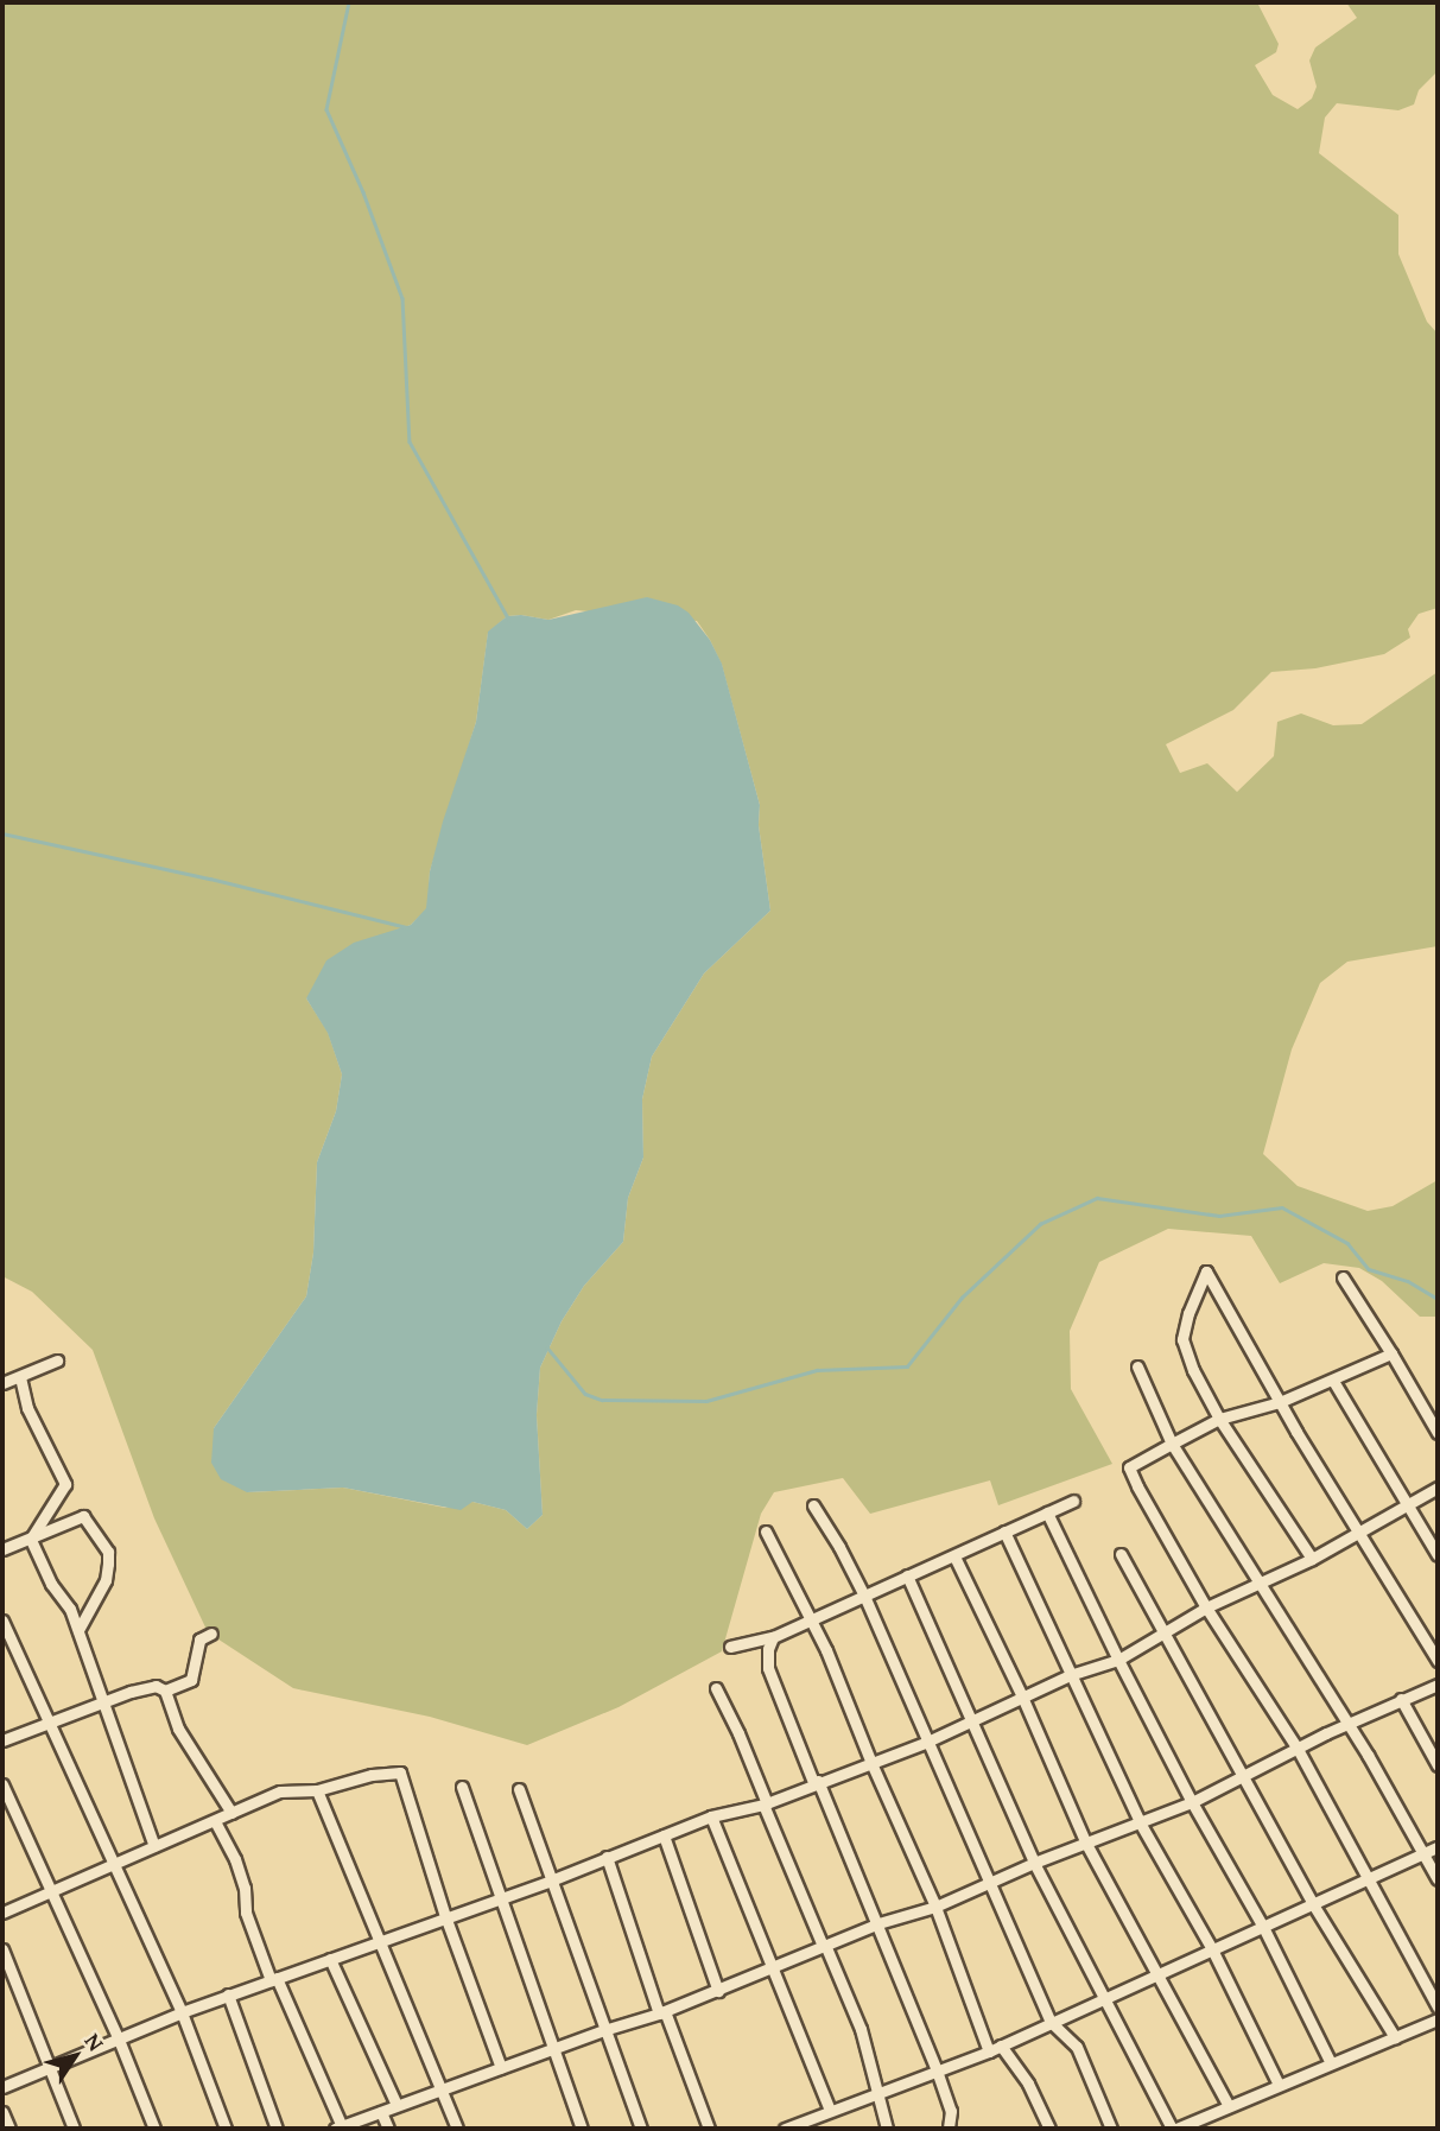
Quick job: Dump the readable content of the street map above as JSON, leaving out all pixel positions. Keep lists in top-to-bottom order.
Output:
{
  "north": "top right"
}
